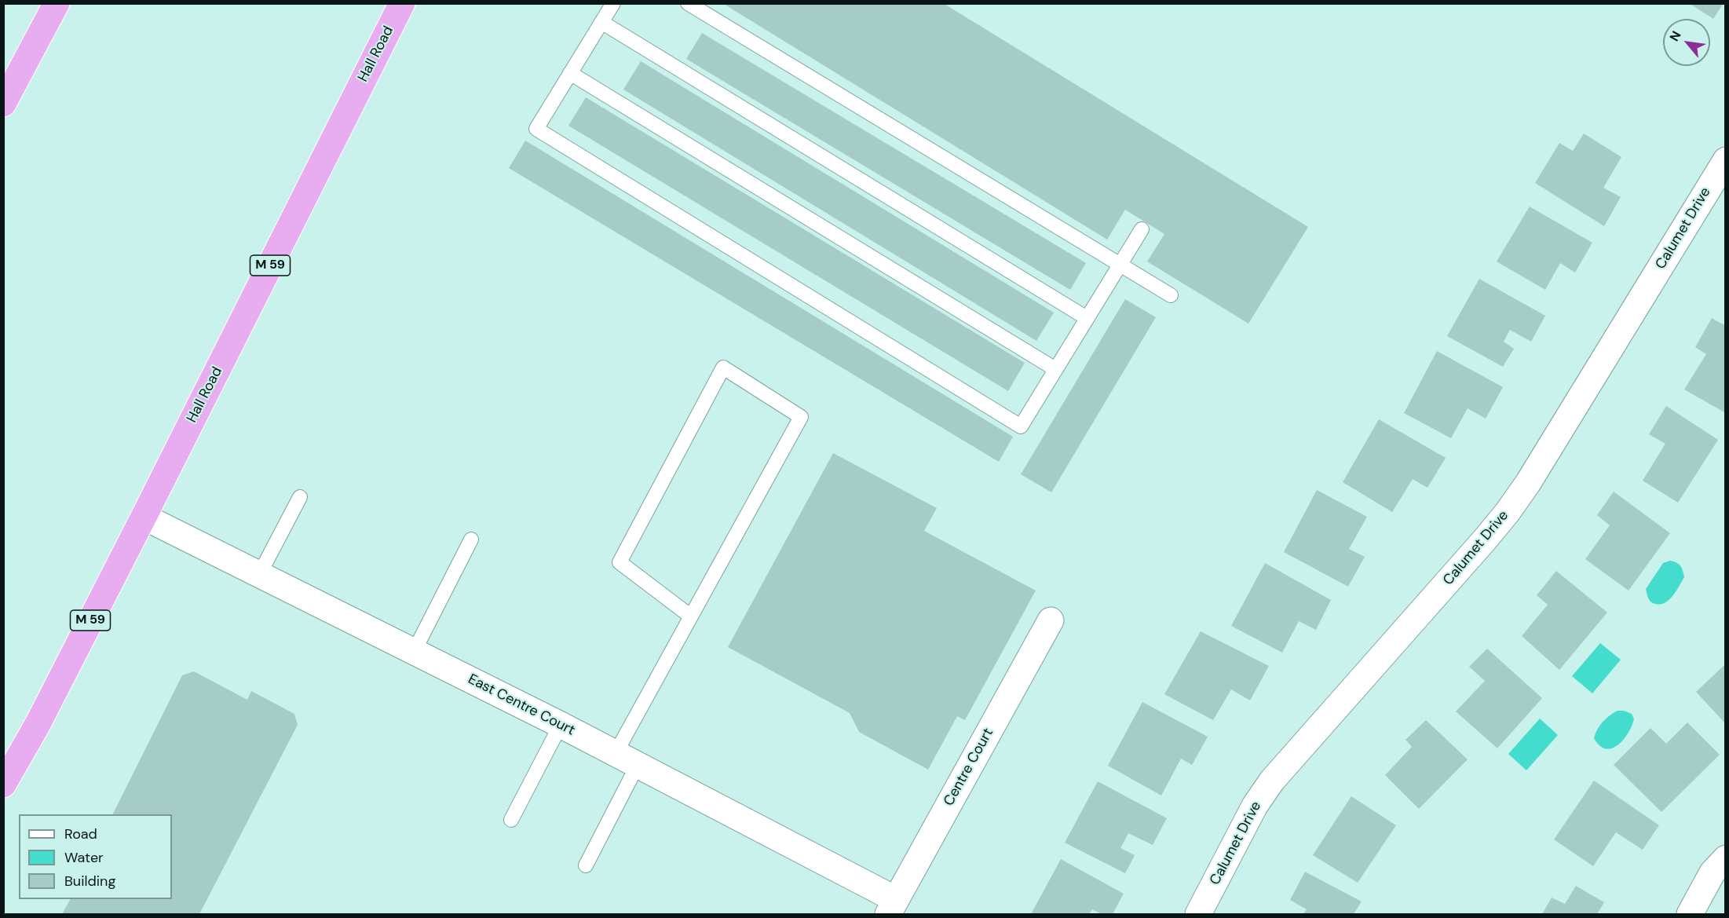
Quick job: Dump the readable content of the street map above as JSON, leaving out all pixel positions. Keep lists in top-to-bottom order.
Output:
{
  "streets": {
    "highway": ["Hall Road", "M 59"],
    "street": ["Calumet Drive", "East Centre Court", "Centre Court"]
  },
  "crossings": [
    ["Hall Road", "East Centre Court"],
    ["East Centre Court", "Centre Court"]
  ],
  "legend": ["Road", "Water", "Building"],
  "north": "top left"
}
